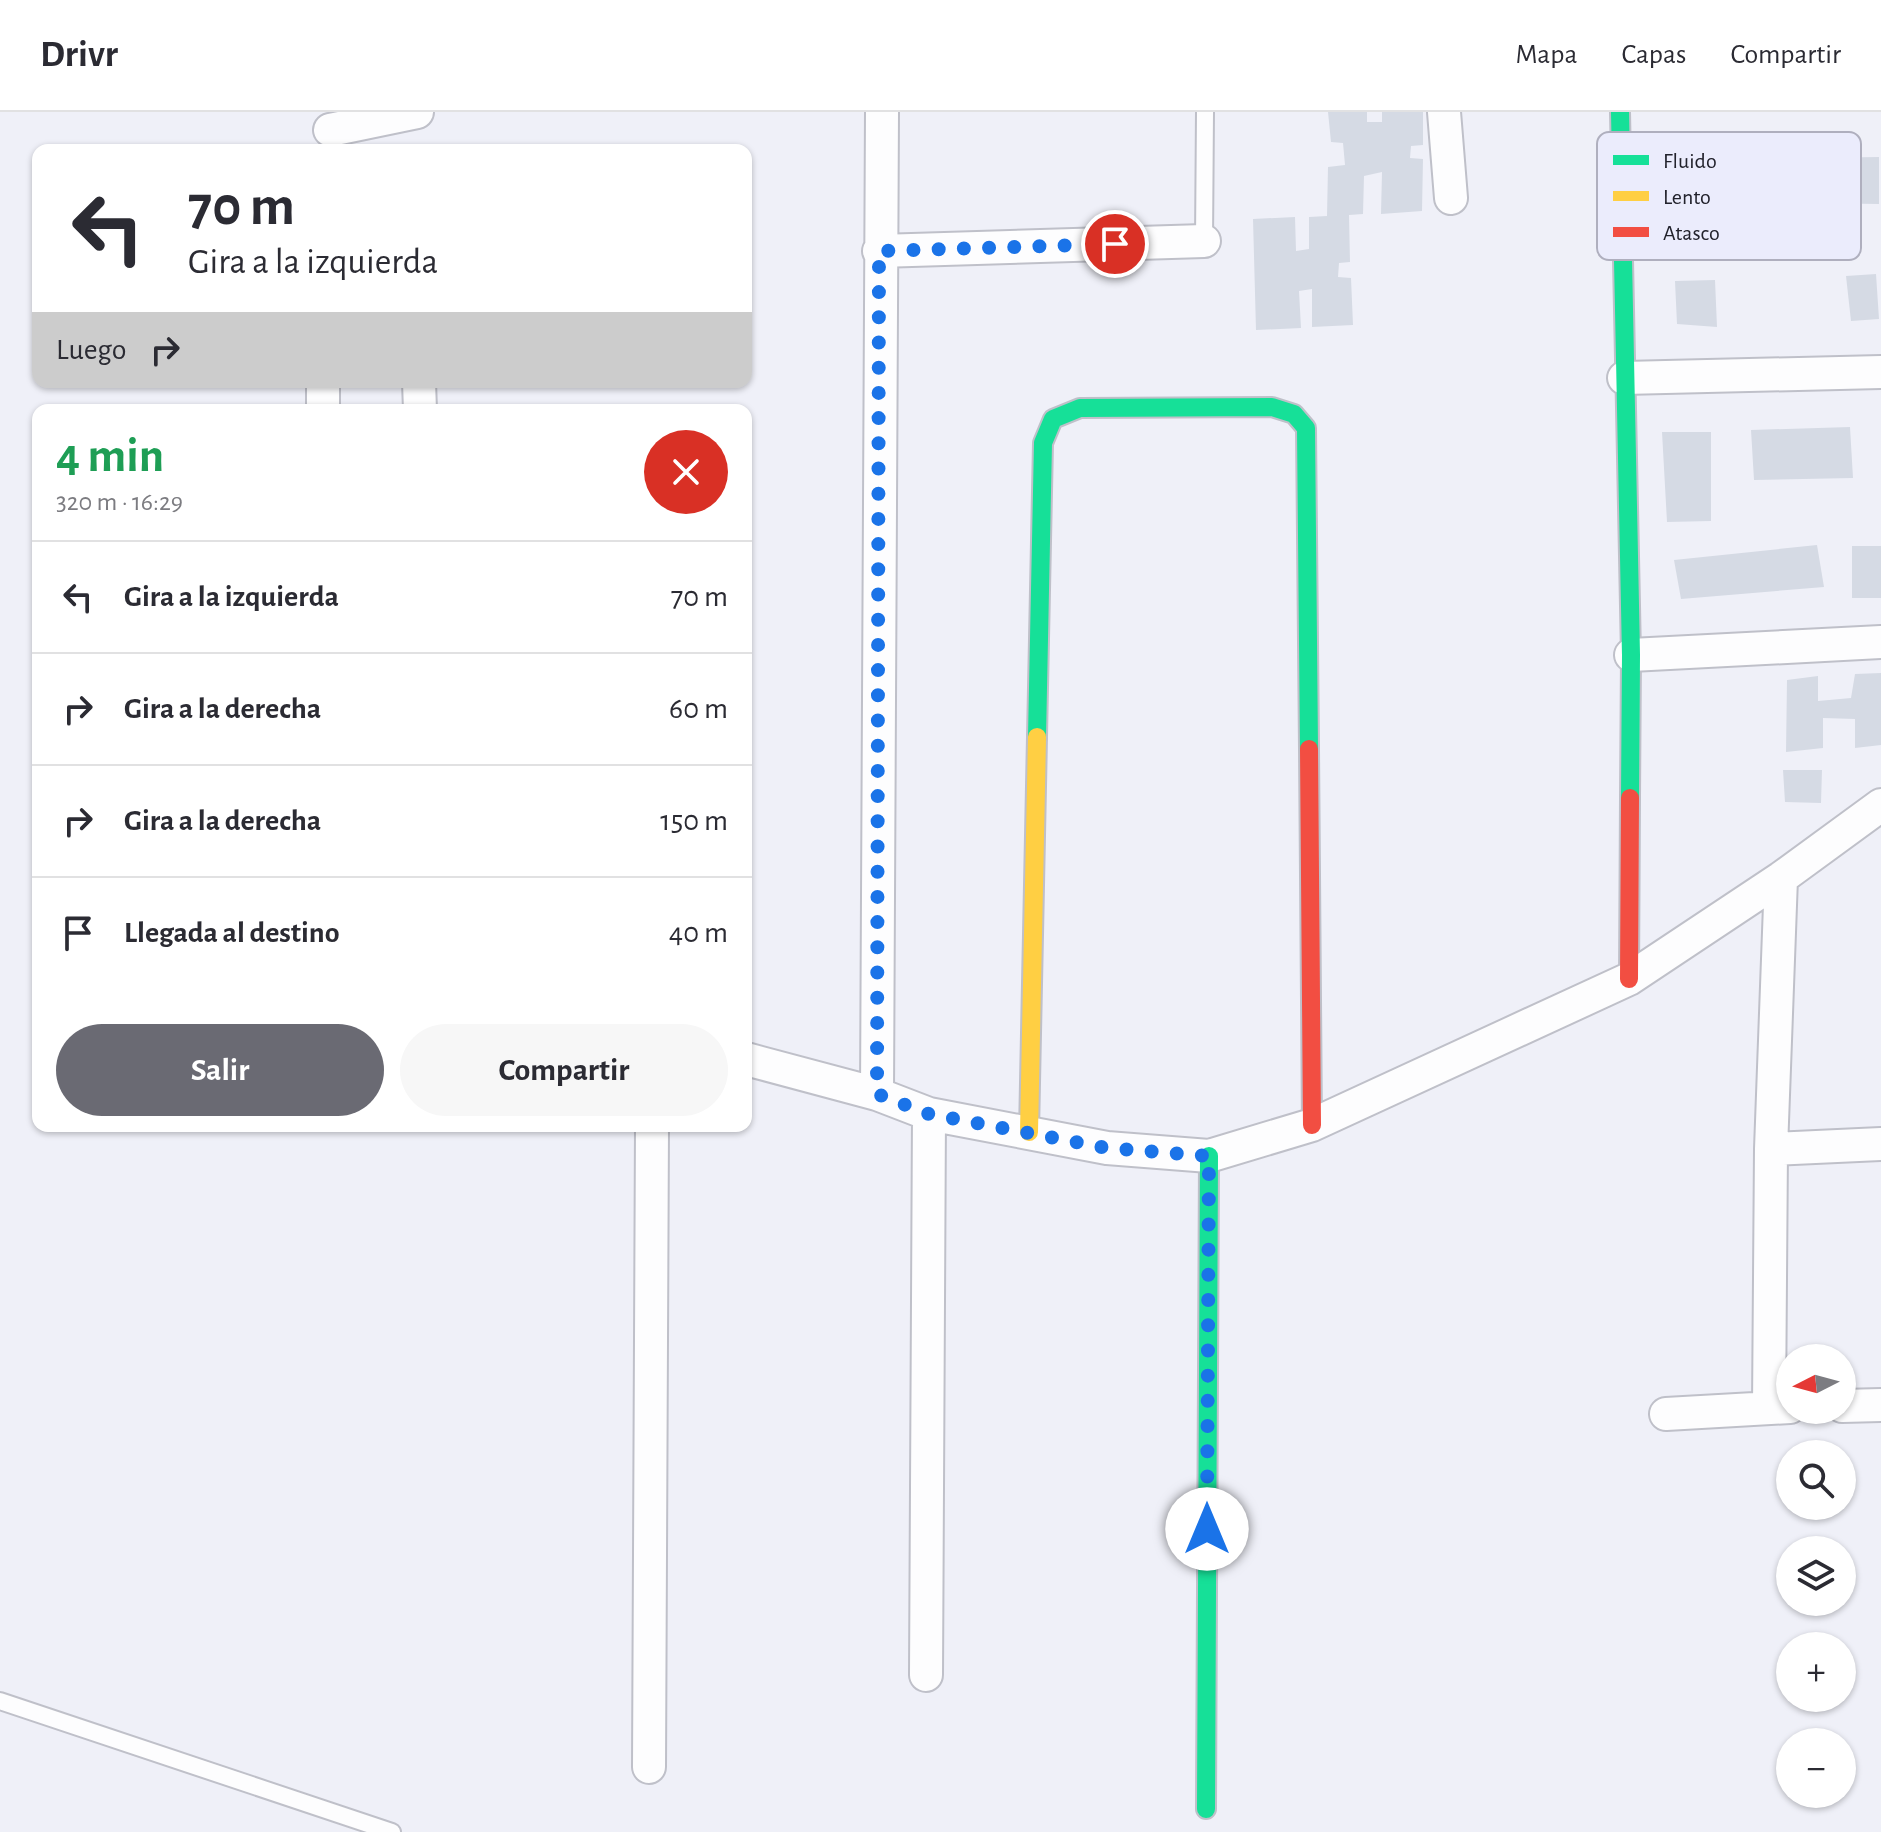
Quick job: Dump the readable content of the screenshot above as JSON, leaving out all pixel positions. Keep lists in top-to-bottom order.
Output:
{
  "legend": ["Fluido", "Lento", "Atasco"],
  "north": "left",
  "page": {
    "header": "Drivr",
    "nav": ["Mapa", "Capas", "Compartir"],
    "turn": ["70 m", "Gira a la izquierda"],
    "then": "Luego",
    "heading": ["4 min", "320 m · 16:29"],
    "list": [
      {
        "name": "Gira a la izquierda",
        "value": "70 m"
      },
      {
        "name": "Gira a la derecha",
        "value": "60 m"
      },
      {
        "name": "Gira a la derecha",
        "value": "150 m"
      },
      {
        "name": "Llegada al destino",
        "value": "40 m"
      }
    ],
    "buttons": ["Salir", "Compartir"],
    "map_buttons": ["+", "−"]
  }
}
